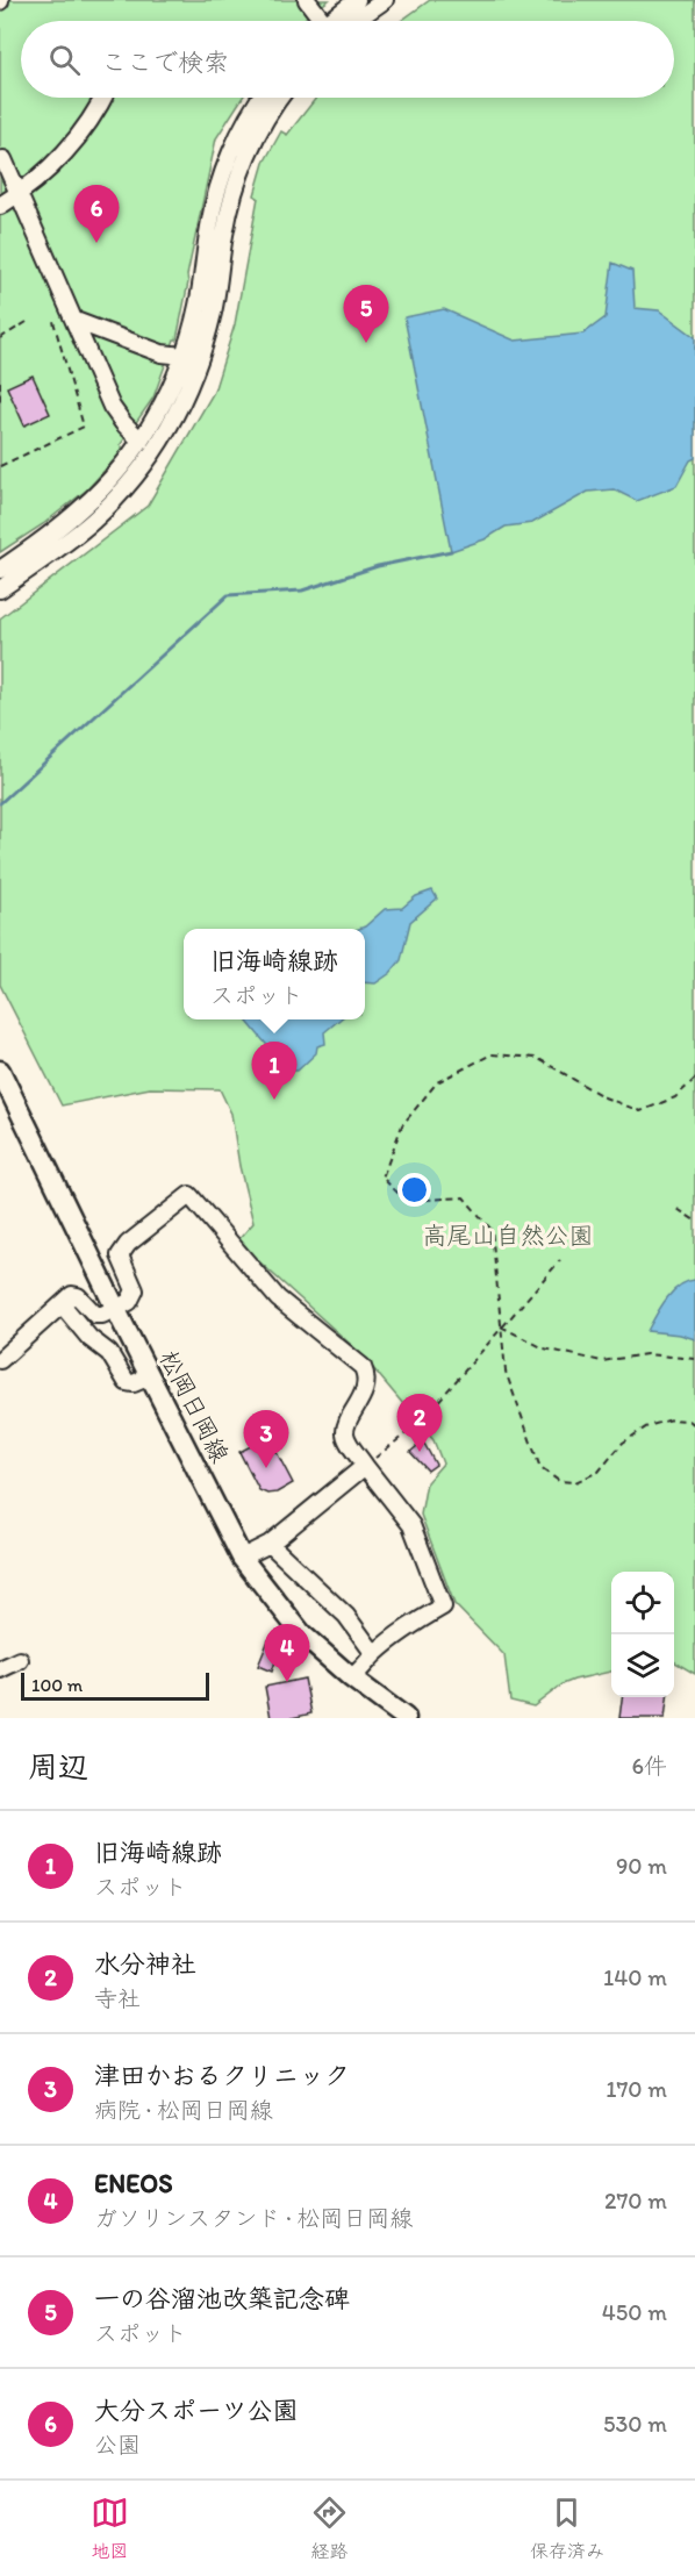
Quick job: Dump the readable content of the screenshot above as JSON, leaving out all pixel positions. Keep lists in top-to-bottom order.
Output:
{
  "streets": {
    "main road": ["松岡日岡線"]
  },
  "parks": ["高尾山自然公園"],
  "scale_bar": "100 m",
  "page": {
    "search": "ここで検索",
    "pins": [
      "6",
      "5",
      "1",
      "2",
      "3",
      "4"
    ],
    "popup": ["旧海崎線跡", "スポット"],
    "scale": "100 m",
    "heading": ["周辺", "6件"],
    "list": [
      {
        "mark": "1",
        "name": "旧海崎線跡",
        "note": "スポット",
        "value": "90 m"
      },
      {
        "mark": "2",
        "name": "水分神社",
        "note": "寺社",
        "value": "140 m"
      },
      {
        "mark": "3",
        "name": "津田かおるクリニック",
        "note": "病院 · 松岡日岡線",
        "value": "170 m"
      },
      {
        "mark": "4",
        "name": "ENEOS",
        "note": "ガソリンスタンド · 松岡日岡線",
        "value": "270 m"
      },
      {
        "mark": "5",
        "name": "一の谷溜池改築記念碑",
        "note": "スポット",
        "value": "450 m"
      },
      {
        "mark": "6",
        "name": "大分スポーツ公園",
        "note": "公園",
        "value": "530 m"
      }
    ],
    "nav": ["地図", "経路", "保存済み"]
  }
}
